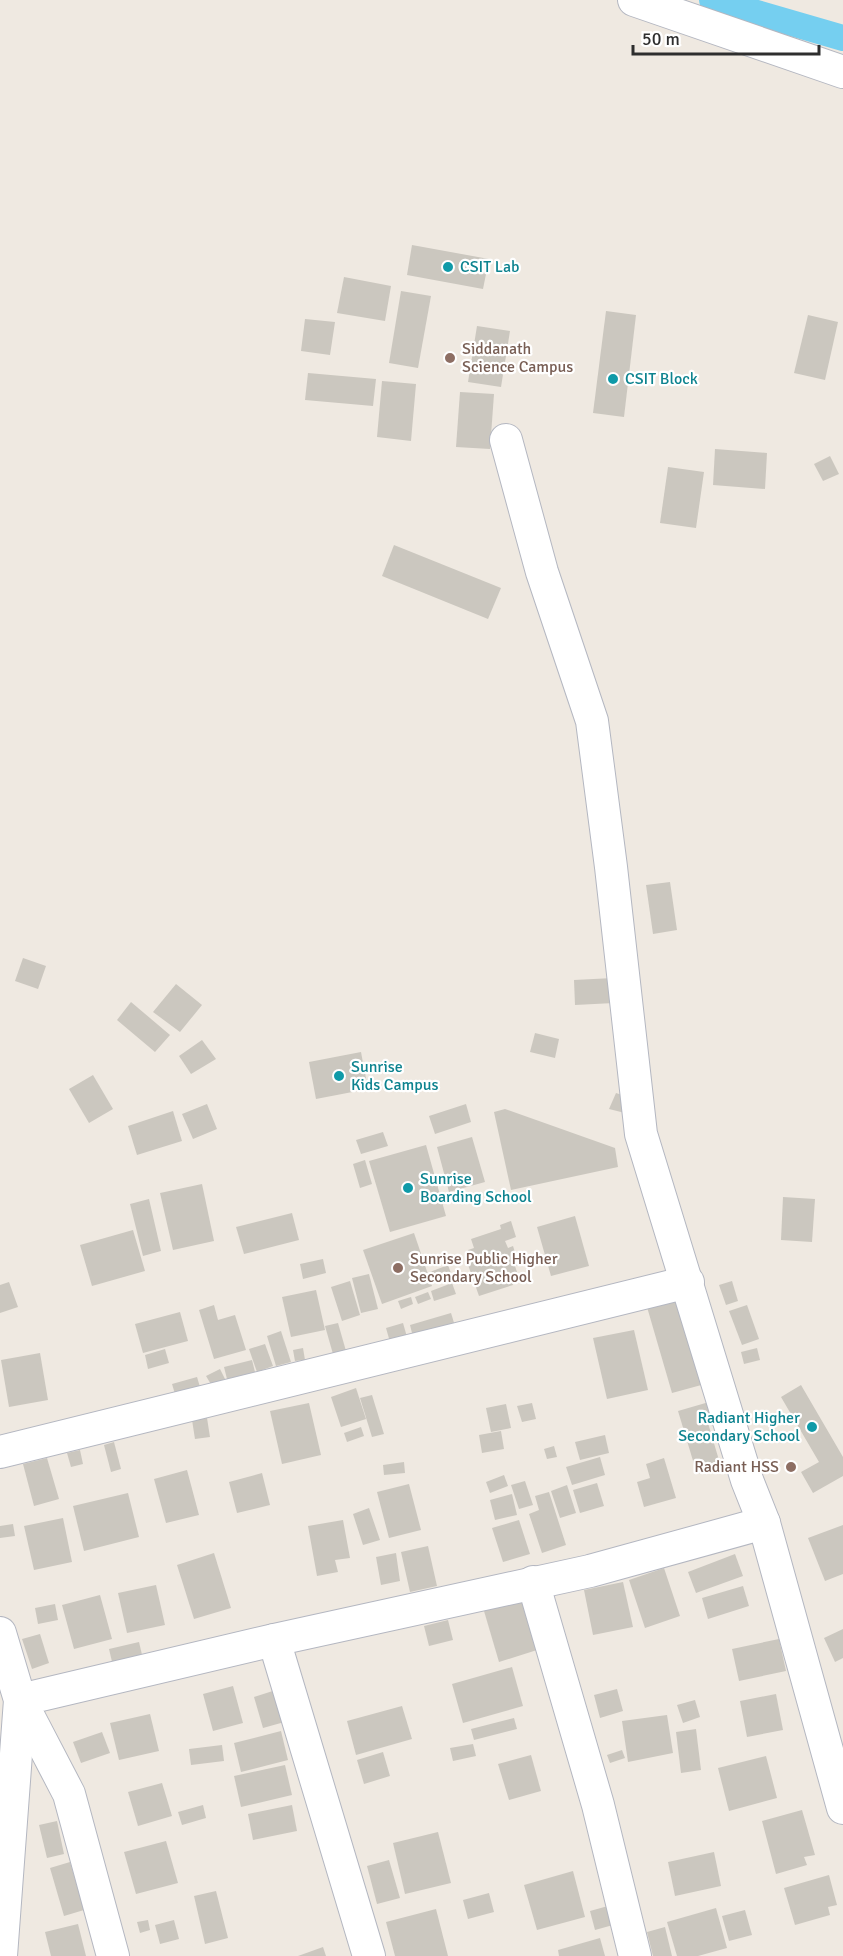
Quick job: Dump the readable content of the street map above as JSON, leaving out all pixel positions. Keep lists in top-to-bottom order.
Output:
{
  "places": [
    "CSIT Lab",
    "Siddanath Science Campus",
    "CSIT Block",
    "Sunrise Kids Campus",
    "Sunrise Boarding School",
    "Sunrise Public Higher Secondary School",
    "Radiant Higher Secondary School",
    "Radiant HSS"
  ],
  "scale_bar": "50 m"
}
